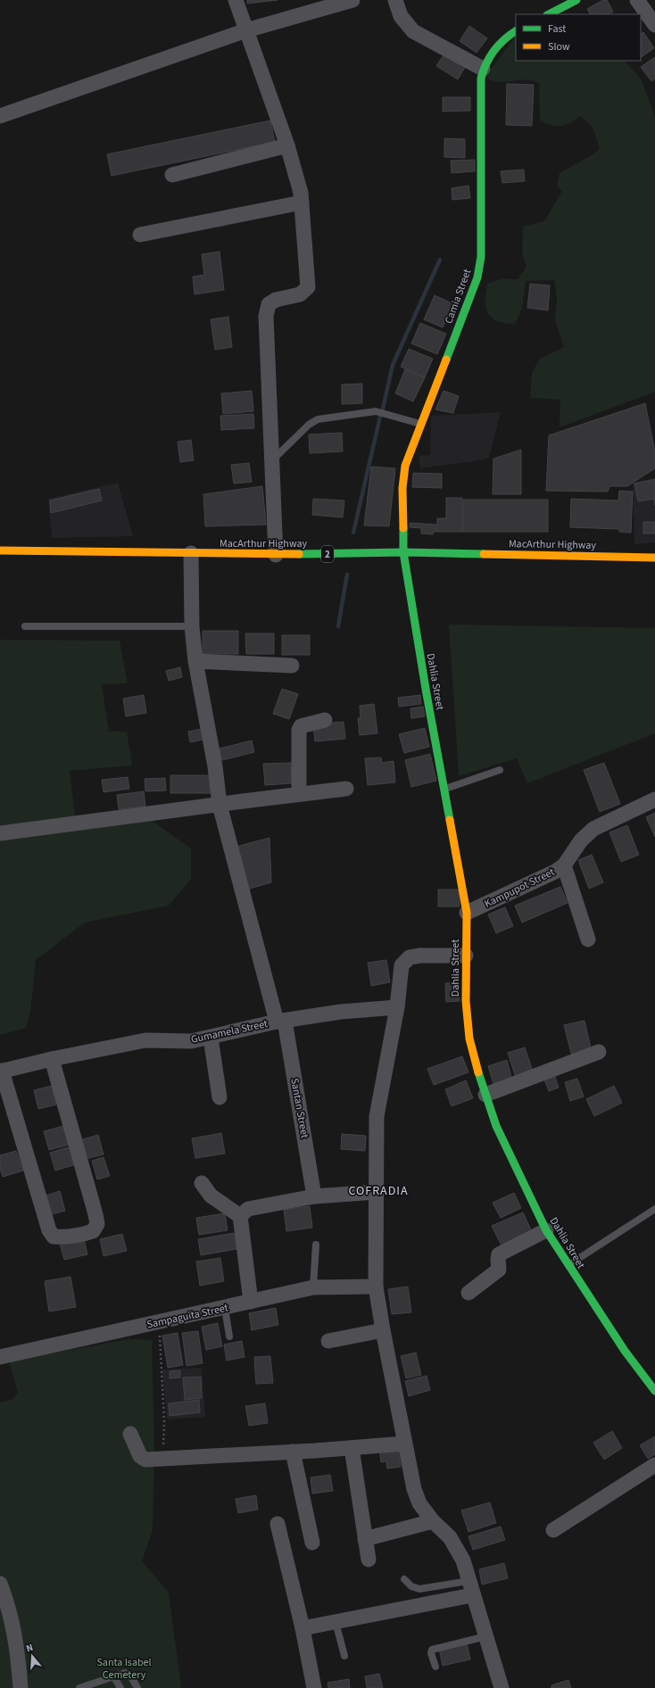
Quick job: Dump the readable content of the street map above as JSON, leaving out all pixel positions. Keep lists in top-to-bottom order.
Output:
{
  "streets": {
    "main road": [
      "Camia Street",
      "MacArthur Highway",
      "2",
      "Dahlia Street"
    ],
    "street": [
      "Kampupot Street",
      "Gumamela Street",
      "Santan Street",
      "Sampaguita Street"
    ]
  },
  "crossings": [
    ["Camia Street", "MacArthur Highway"],
    ["Camia Street", "Dahlia Street"],
    ["MacArthur Highway", "Dahlia Street"],
    ["MacArthur Highway", "Santan Street"],
    ["Dahlia Street", "Kampupot Street"],
    ["Gumamela Street", "Santan Street"]
  ],
  "districts": ["COFRADIA"],
  "parks": ["Santa Isabel Cemetery"],
  "legend": ["Fast", "Slow"],
  "north": "top"
}
